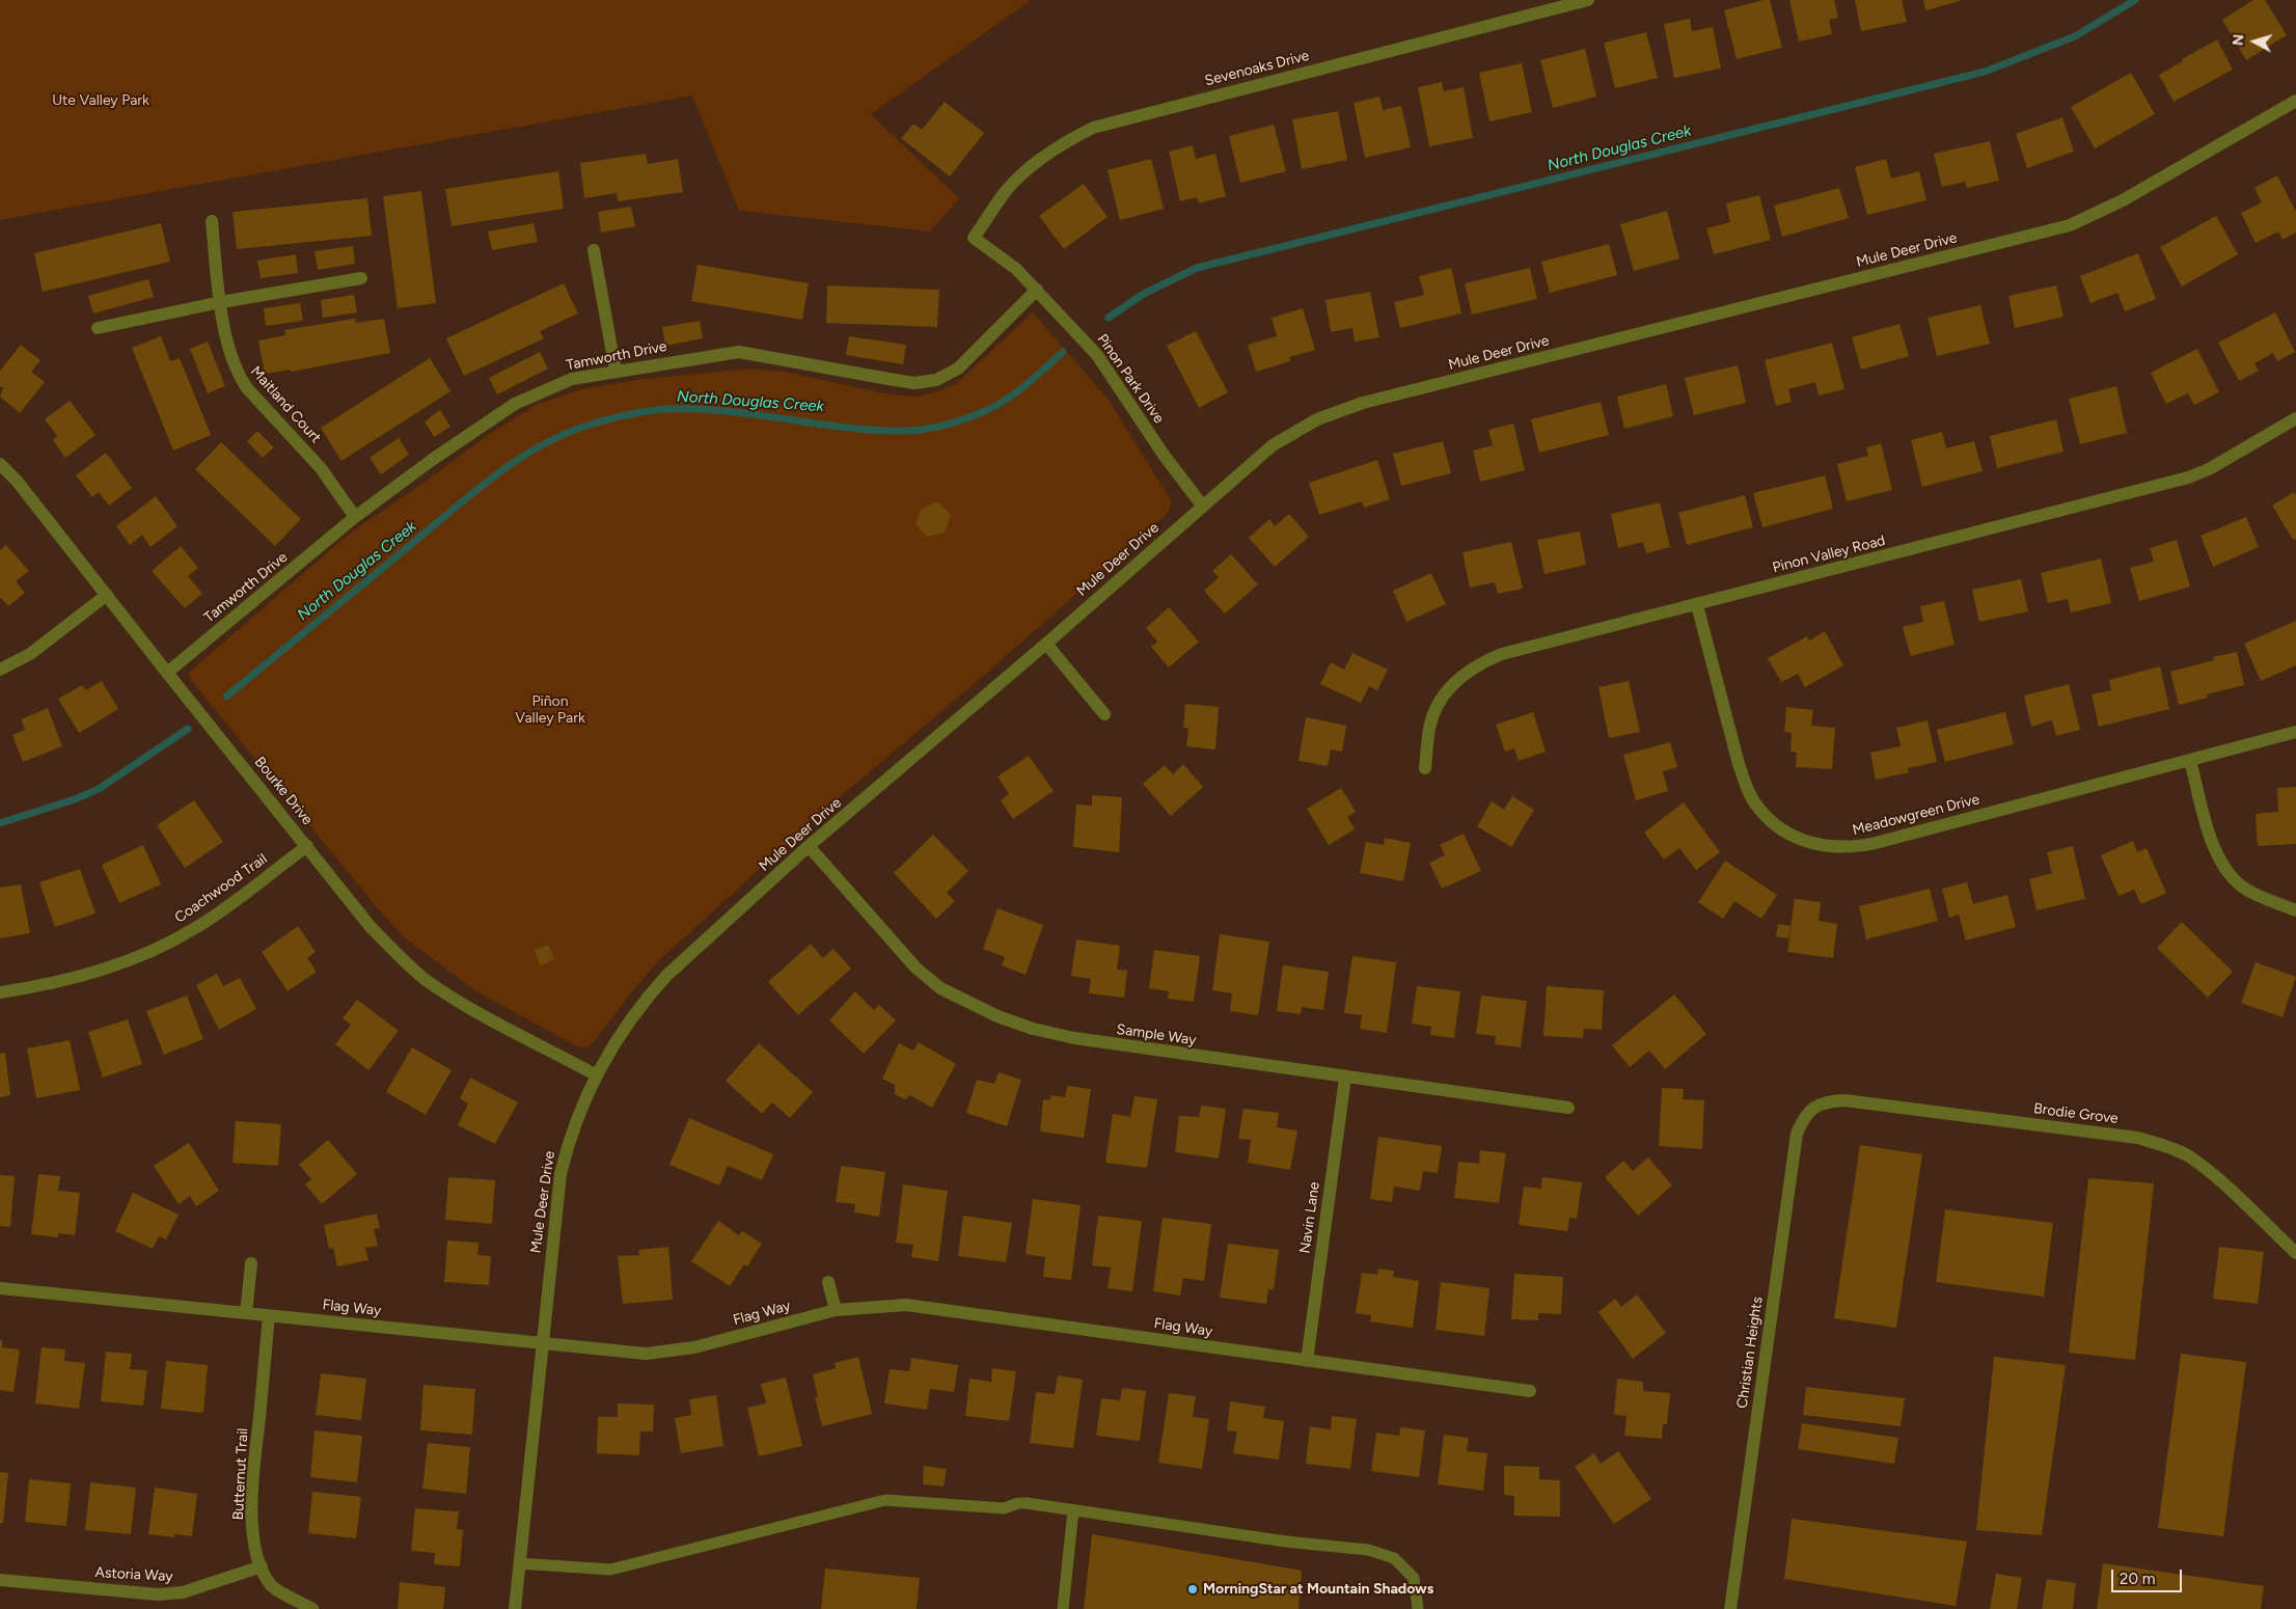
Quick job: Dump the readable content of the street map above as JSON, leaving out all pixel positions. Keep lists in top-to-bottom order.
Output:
{
  "streets": {
    "street": [
      "Sevenoaks Drive",
      "Mule Deer Drive",
      "Tamworth Drive",
      "Pinon Park Drive",
      "Maitland Court",
      "Pinon Valley Road",
      "Bourke Drive",
      "Meadowgreen Drive",
      "Coachwood Trail",
      "Sample Way",
      "Brodie Grove",
      "Navin Lane",
      "Flag Way",
      "Christian Heights",
      "Butternut Trail",
      "Astoria Way"
    ]
  },
  "crossings": [
    ["Sevenoaks Drive", "Pinon Park Drive"],
    ["Mule Deer Drive", "Pinon Park Drive"],
    ["Mule Deer Drive", "Bourke Drive"],
    ["Mule Deer Drive", "Sample Way"],
    ["Mule Deer Drive", "Flag Way"],
    ["Tamworth Drive", "Pinon Park Drive"],
    ["Tamworth Drive", "Maitland Court"],
    ["Tamworth Drive", "Bourke Drive"],
    ["Pinon Valley Road", "Meadowgreen Drive"],
    ["Bourke Drive", "Coachwood Trail"],
    ["Sample Way", "Navin Lane"],
    ["Brodie Grove", "Christian Heights"],
    ["Navin Lane", "Flag Way"],
    ["Flag Way", "Butternut Trail"],
    ["Butternut Trail", "Astoria Way"]
  ],
  "water": ["North Douglas Creek"],
  "parks": ["Ute Valley Park", "Piñon Valley Park"],
  "places": ["MorningStar at Mountain Shadows"],
  "scale_bar": "20 m",
  "north": "left"
}
